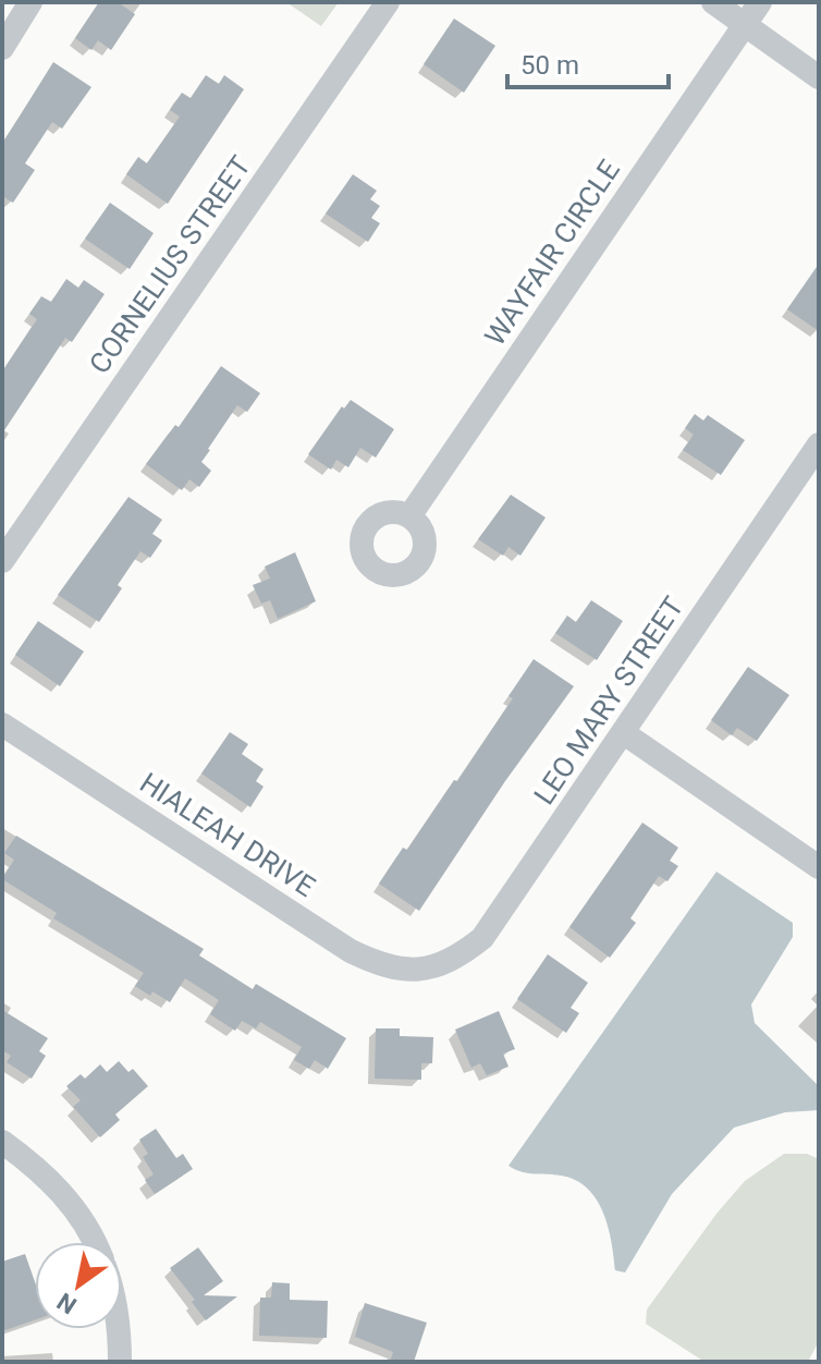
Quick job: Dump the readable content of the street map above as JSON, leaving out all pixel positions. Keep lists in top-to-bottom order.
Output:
{
  "streets": {
    "street": [
      "WAYFAIR CIRCLE",
      "CORNELIUS STREET",
      "LEO MARY STREET",
      "HIALEAH DRIVE"
    ]
  },
  "crossings": [
    ["LEO MARY STREET", "HIALEAH DRIVE"]
  ],
  "scale_bar": "50 m",
  "north": "bottom left"
}
